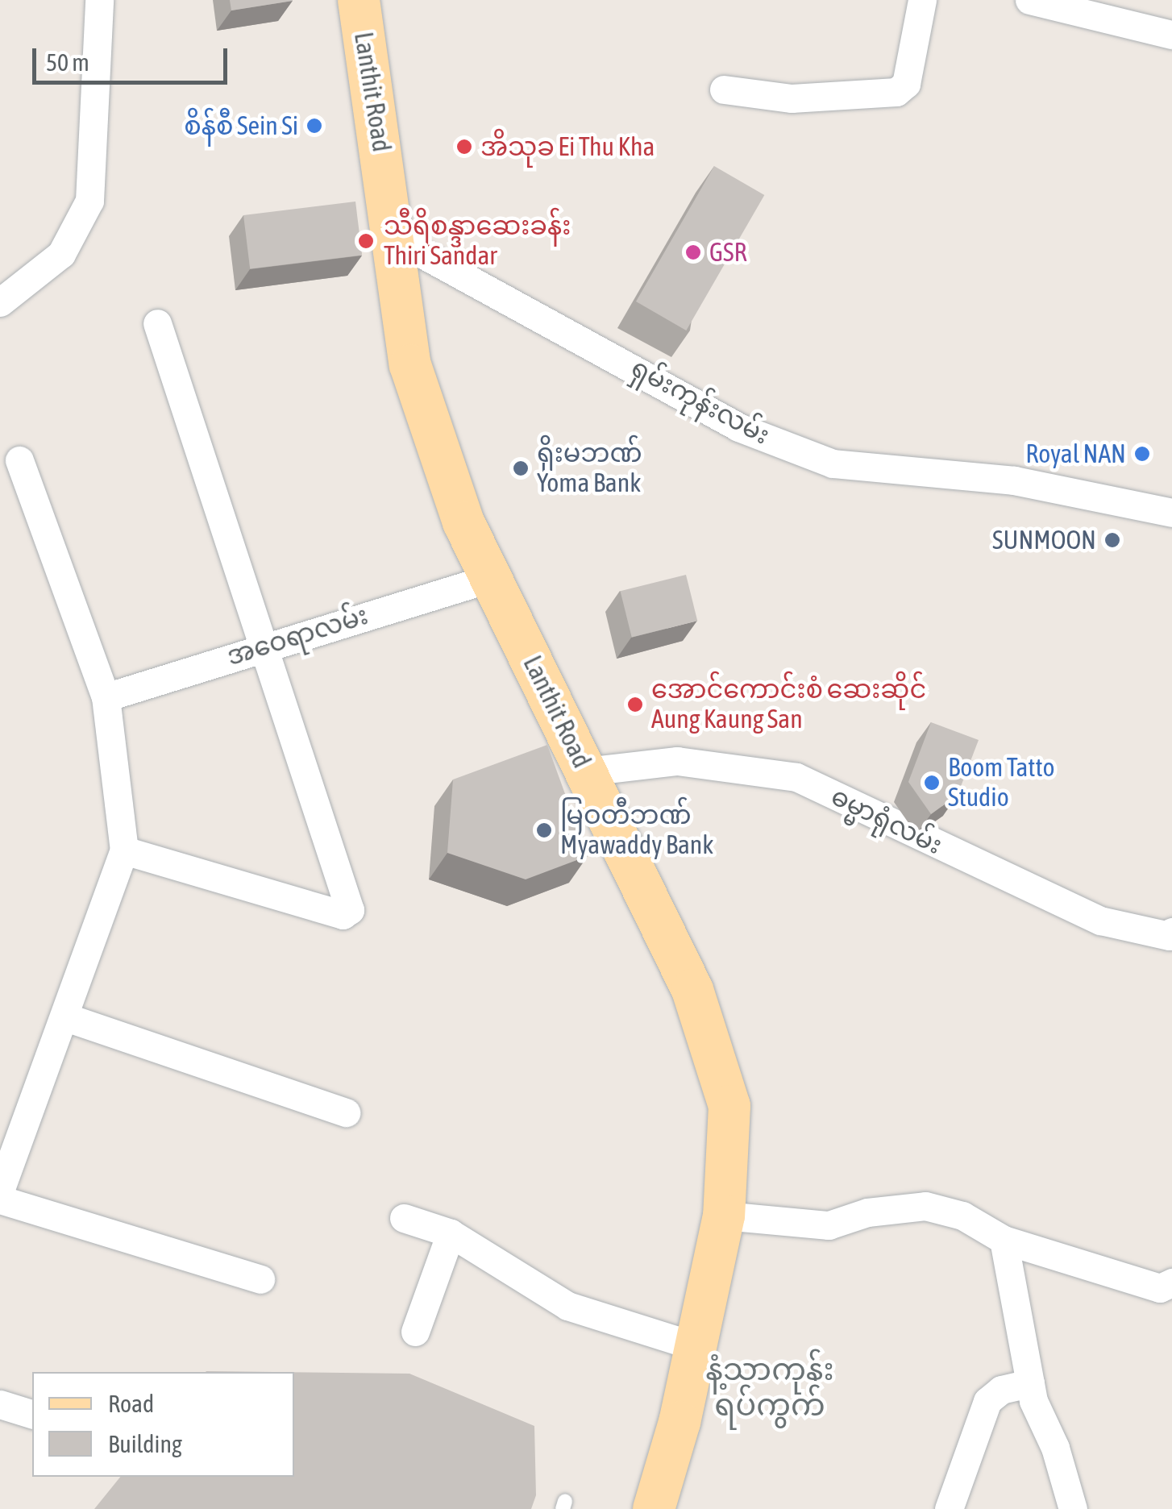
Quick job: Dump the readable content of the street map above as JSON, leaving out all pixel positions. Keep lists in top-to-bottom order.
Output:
{
  "streets": {
    "main road": ["Lanthit Road"],
    "street": ["ရှမ်းကုန်းလမ်း", "အဝေရာလမ်း", "ဓမ္မာရုံလမ်း"]
  },
  "crossings": [
    ["Lanthit Road", "ရှမ်းကုန်းလမ်း"],
    ["Lanthit Road", "အဝေရာလမ်း"],
    ["Lanthit Road", "ဓမ္မာရုံလမ်း"]
  ],
  "districts": ["နံ့သာကုန်း ရပ်ကွက်"],
  "places": [
    "စိန်စီ Sein Si",
    "အိသုခ Ei Thu Kha",
    "သီရိစန္ဒာဆေးခန်း Thiri Sandar",
    "GSR",
    "Royal NAN",
    "ရိုးမဘဏ် Yoma Bank",
    "SUNMOON",
    "အောင်ကောင်းစံ ဆေးဆိုင် Aung Kaung San",
    "Boom Tatto Studio",
    "မြဝတီဘဏ် Myawaddy Bank"
  ],
  "legend": ["Road", "Building"],
  "scale_bar": "50 m"
}
